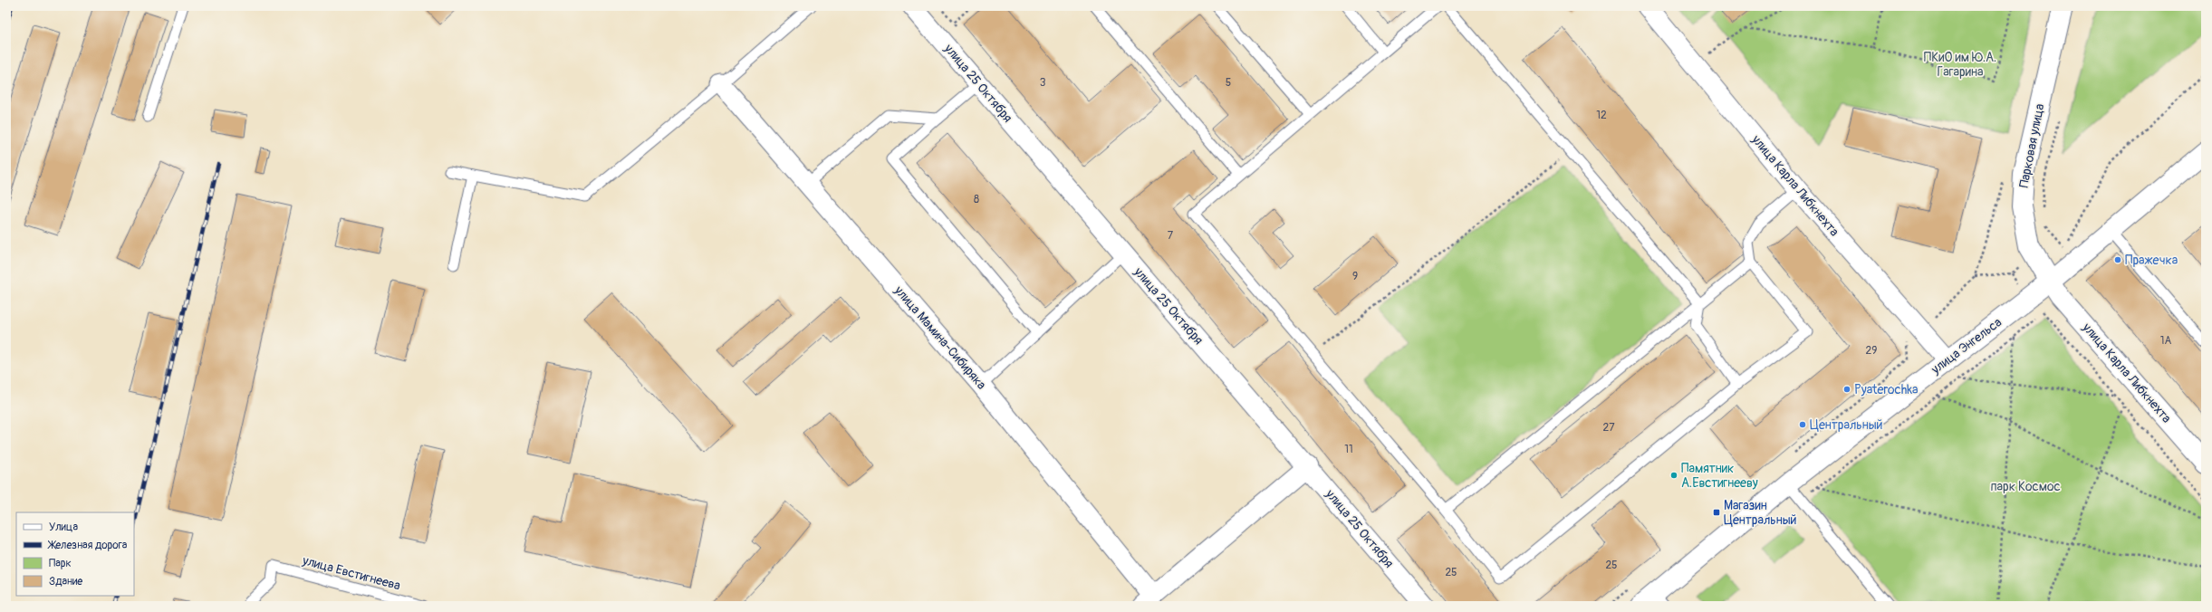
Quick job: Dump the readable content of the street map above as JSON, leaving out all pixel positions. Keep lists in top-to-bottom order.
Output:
{
  "streets": {
    "main road": ["Парковая улица", "улица Карла Либкнехта", "улица Энгельса"],
    "street": ["улица 25 Октября", "улица Мамина-Сибиряка"],
    "lane": ["улица Евстигнеева"]
  },
  "crossings": [
    ["Парковая улица", "улица Карла Либкнехта"],
    ["Парковая улица", "улица Энгельса"],
    ["улица Карла Либкнехта", "улица Энгельса"]
  ],
  "parks": ["ПКиО им Ю.А. Гагарина", "парк Космос"],
  "places": {
    "other": [
      "Пражечка",
      "Pyaterochka",
      "Центральный",
      "Памятник А.Евстигнееву"
    ],
    "transit": ["Магазин Центральный"]
  },
  "house_numbers": [
    "3",
    "5",
    "12",
    "8",
    "7",
    "9",
    "1А",
    "29",
    "27",
    "11",
    "25",
    "25"
  ],
  "legend": [
    "Улица",
    "Железная дорога",
    "Парк",
    "Здание"
  ]
}
